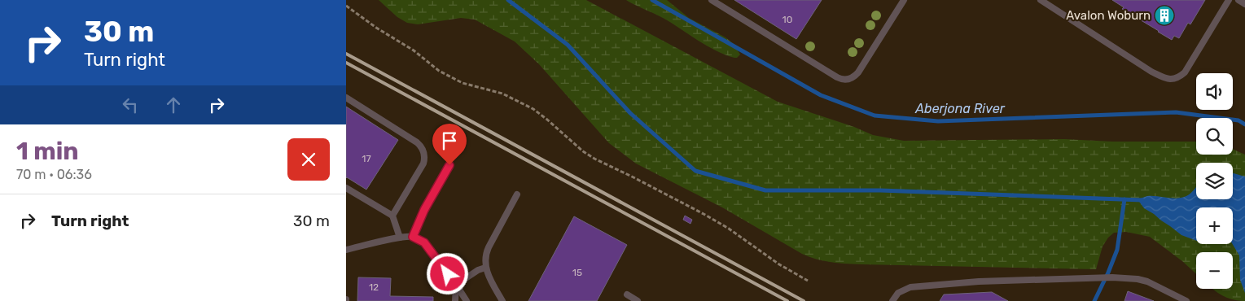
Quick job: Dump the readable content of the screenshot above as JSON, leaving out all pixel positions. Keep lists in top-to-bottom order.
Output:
{
  "water": ["Aberjona River"],
  "places": {
    "building": ["Avalon Woburn"]
  },
  "house_numbers": [
    "10",
    "17",
    "15",
    "12"
  ],
  "page": {
    "turn": ["30 m", "Turn right"],
    "map_buttons": ["+", "−"],
    "heading": ["1 min", "70 m · 06:36"],
    "list": [
      {
        "name": "Turn right",
        "value": "30 m"
      }
    ]
  }
}
